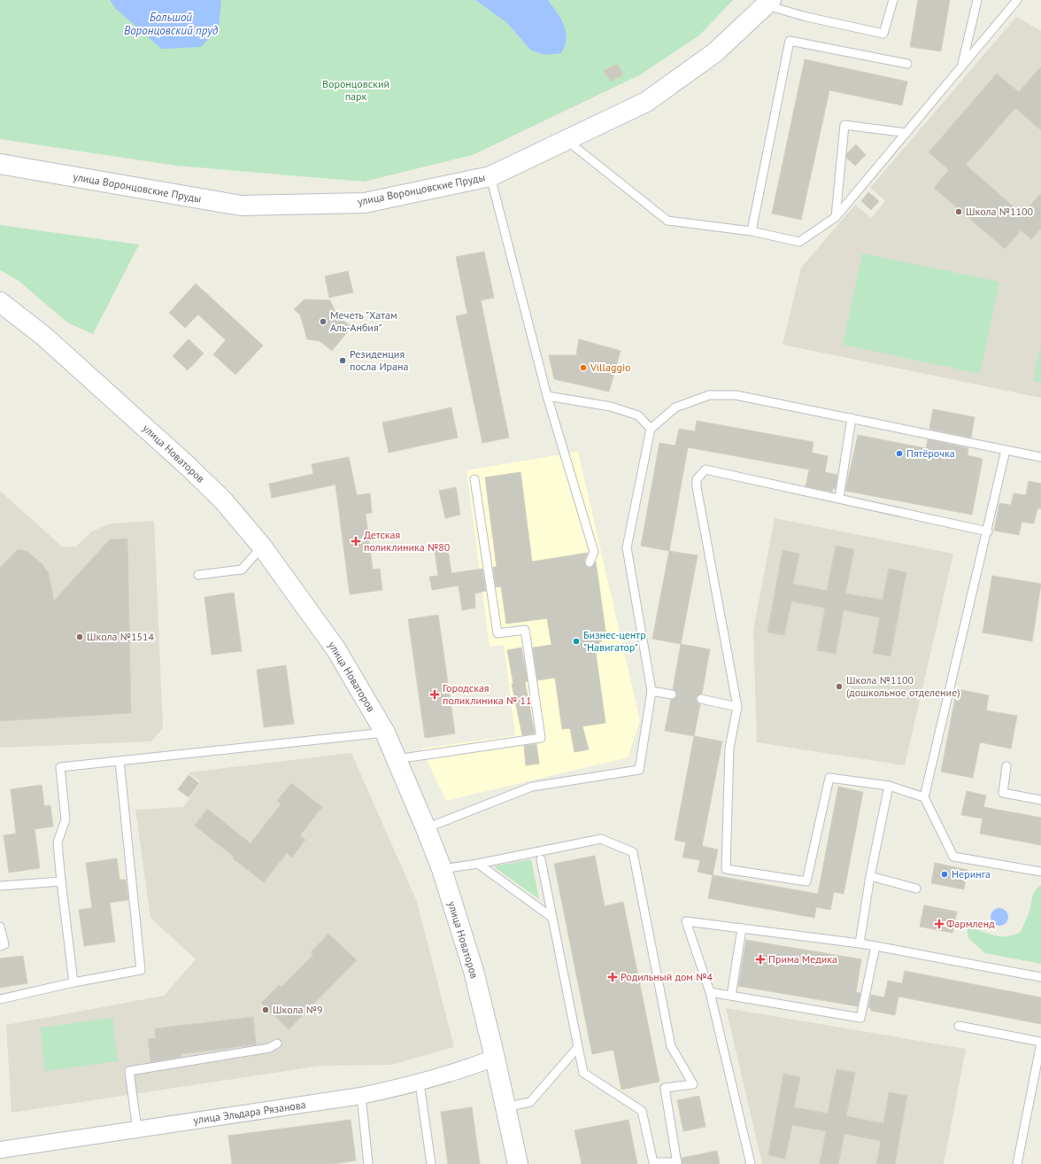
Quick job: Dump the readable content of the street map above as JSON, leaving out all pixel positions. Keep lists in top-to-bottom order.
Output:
{
  "streets": {
    "street": ["улица Воронцовские Пруды", "улица Новаторов", "улица Эльдара Рязанова"]
  },
  "crossings": [
    ["улица Новаторов", "улица Эльдара Рязанова"]
  ],
  "water": ["Большой Воронцовский пруд"],
  "parks": ["Воронцовский парк"],
  "places": {
    "other": [
      "Школа №1100",
      "Мечеть \"Хатам Аль-Анбия\"",
      "Резиденция посла Ирана",
      "Villaggio",
      "Пятёрочка",
      "Школа №1514",
      "Бизнеc-центр \"Навигатор\"",
      "Школа №1100 (дошкольное отделение)",
      "Неринга",
      "Школа №9"
    ],
    "health": [
      "Детская поликлиника №80",
      "Городская поликлиника № 11",
      "Фармленд",
      "Прима Медика",
      "Родильный дом №4"
    ]
  }
}
